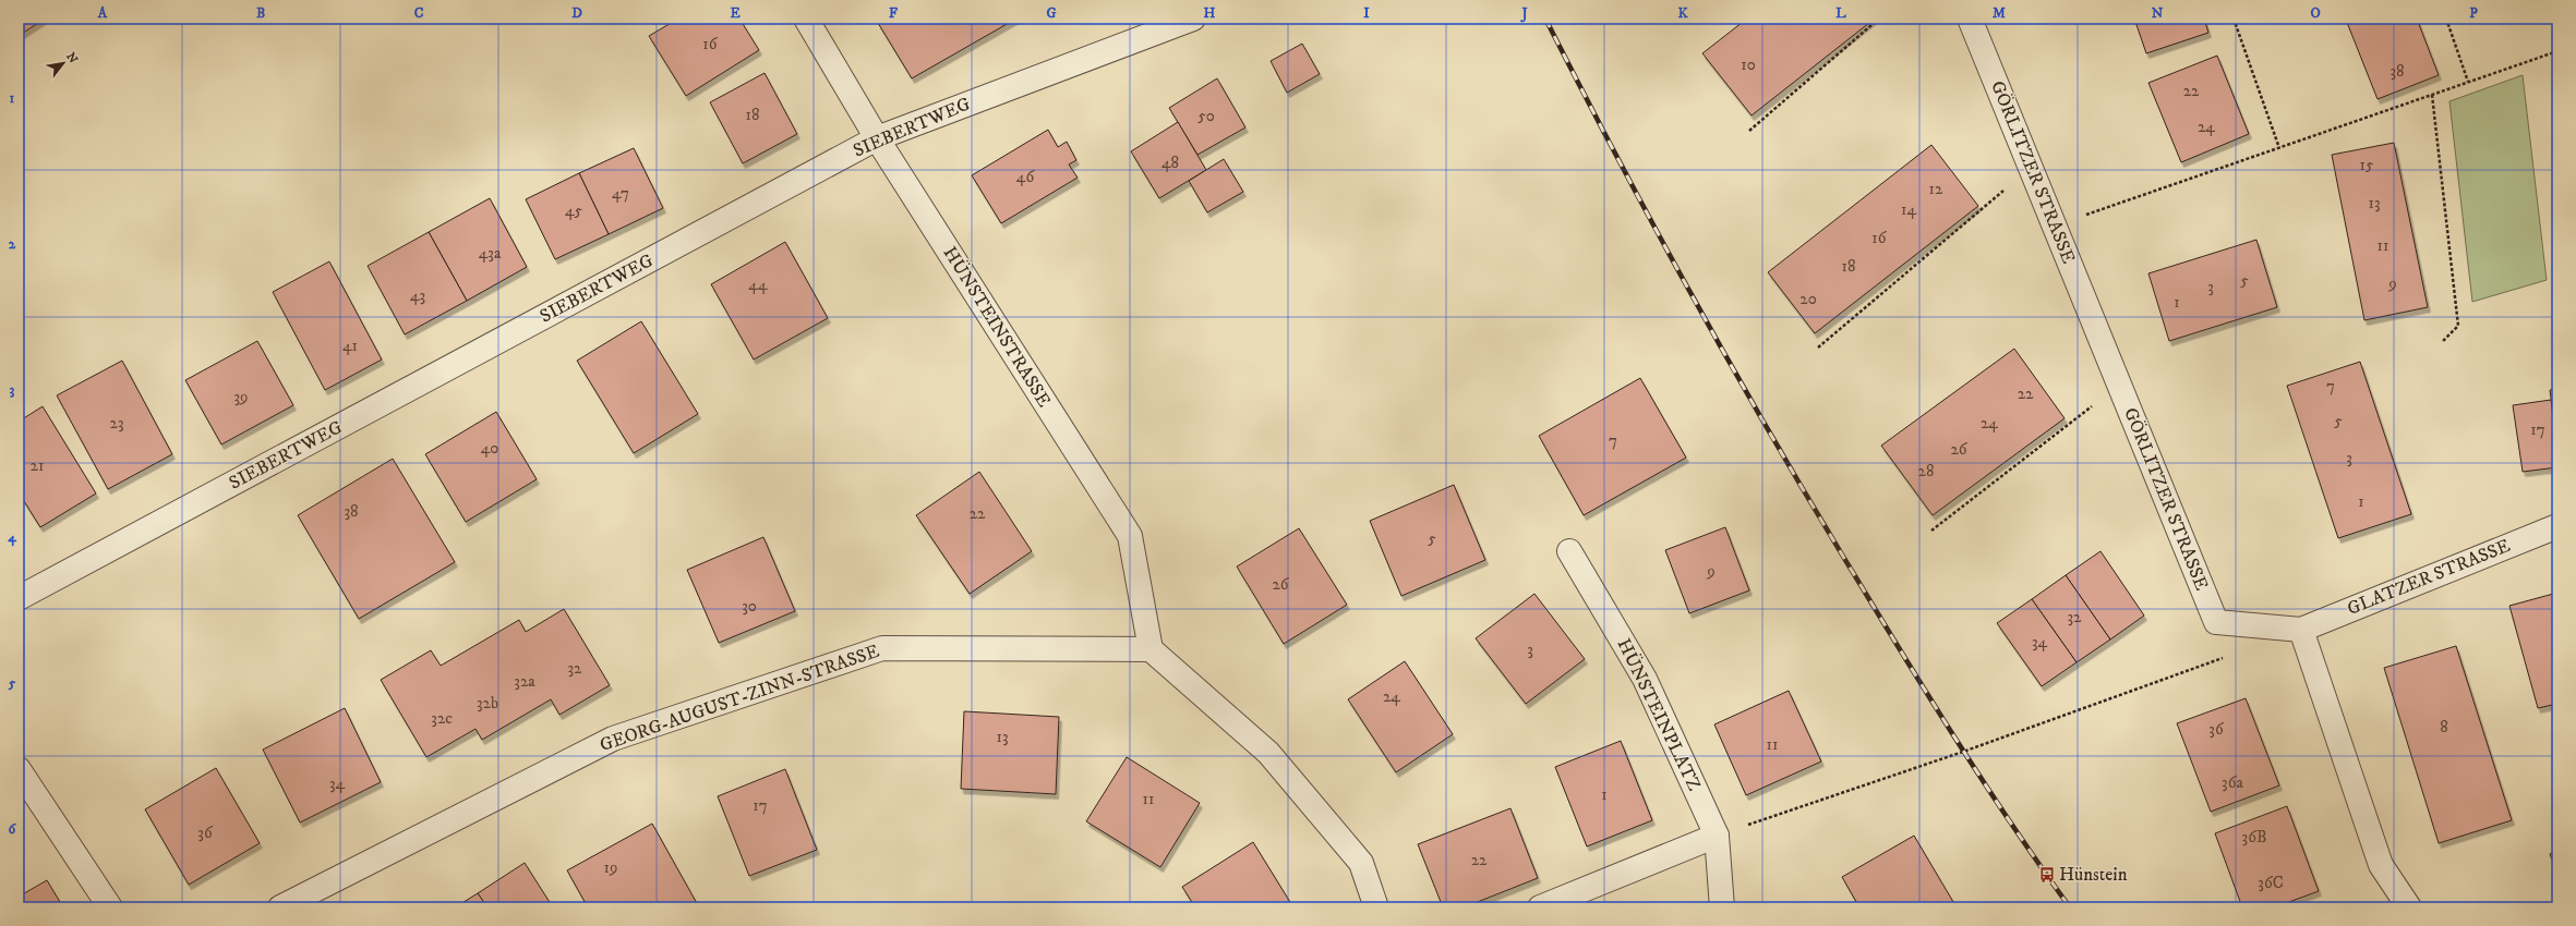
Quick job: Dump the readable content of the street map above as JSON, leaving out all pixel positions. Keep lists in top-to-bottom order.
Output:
{
  "streets": {
    "street": [
      "SIEBERTWEG",
      "GÖRLITZER STRASSE",
      "HÜNSTEINSTRASSE",
      "GLATZER STRASSE",
      "GEORG-AUGUST-ZINN-STRASSE",
      "HÜNSTEINPLATZ"
    ]
  },
  "crossings": [
    ["SIEBERTWEG", "HÜNSTEINSTRASSE"],
    ["GÖRLITZER STRASSE", "GLATZER STRASSE"],
    ["HÜNSTEINSTRASSE", "GEORG-AUGUST-ZINN-STRASSE"]
  ],
  "places": {
    "bus stop": ["Hünstein"]
  },
  "house_numbers": [
    "16",
    "10",
    "38",
    "22",
    "18",
    "50",
    "24",
    "48",
    "15",
    "46",
    "12",
    "47",
    "13",
    "14",
    "45",
    "16",
    "11",
    "43a",
    "18",
    "5",
    "9",
    "44",
    "3",
    "43",
    "20",
    "1",
    "41",
    "7",
    "22",
    "39",
    "5",
    "23",
    "24",
    "17",
    "7",
    "40",
    "26",
    "3",
    "21",
    "28",
    "1",
    "38",
    "22",
    "5",
    "9",
    "26",
    "30",
    "32",
    "34",
    "3",
    "32",
    "32a",
    "24",
    "32b",
    "32c",
    "8",
    "36",
    "13",
    "11",
    "36a",
    "34",
    "1",
    "11",
    "17",
    "36",
    "36B",
    "22",
    "19",
    "36C"
  ],
  "north": "top right",
  "grid": {
    "columns": [
      "A",
      "B",
      "C",
      "D",
      "E",
      "F",
      "G",
      "H",
      "I",
      "J",
      "K",
      "L",
      "M",
      "N",
      "O",
      "P"
    ],
    "rows": [
      "1",
      "2",
      "3",
      "4",
      "5",
      "6"
    ]
  }
}
